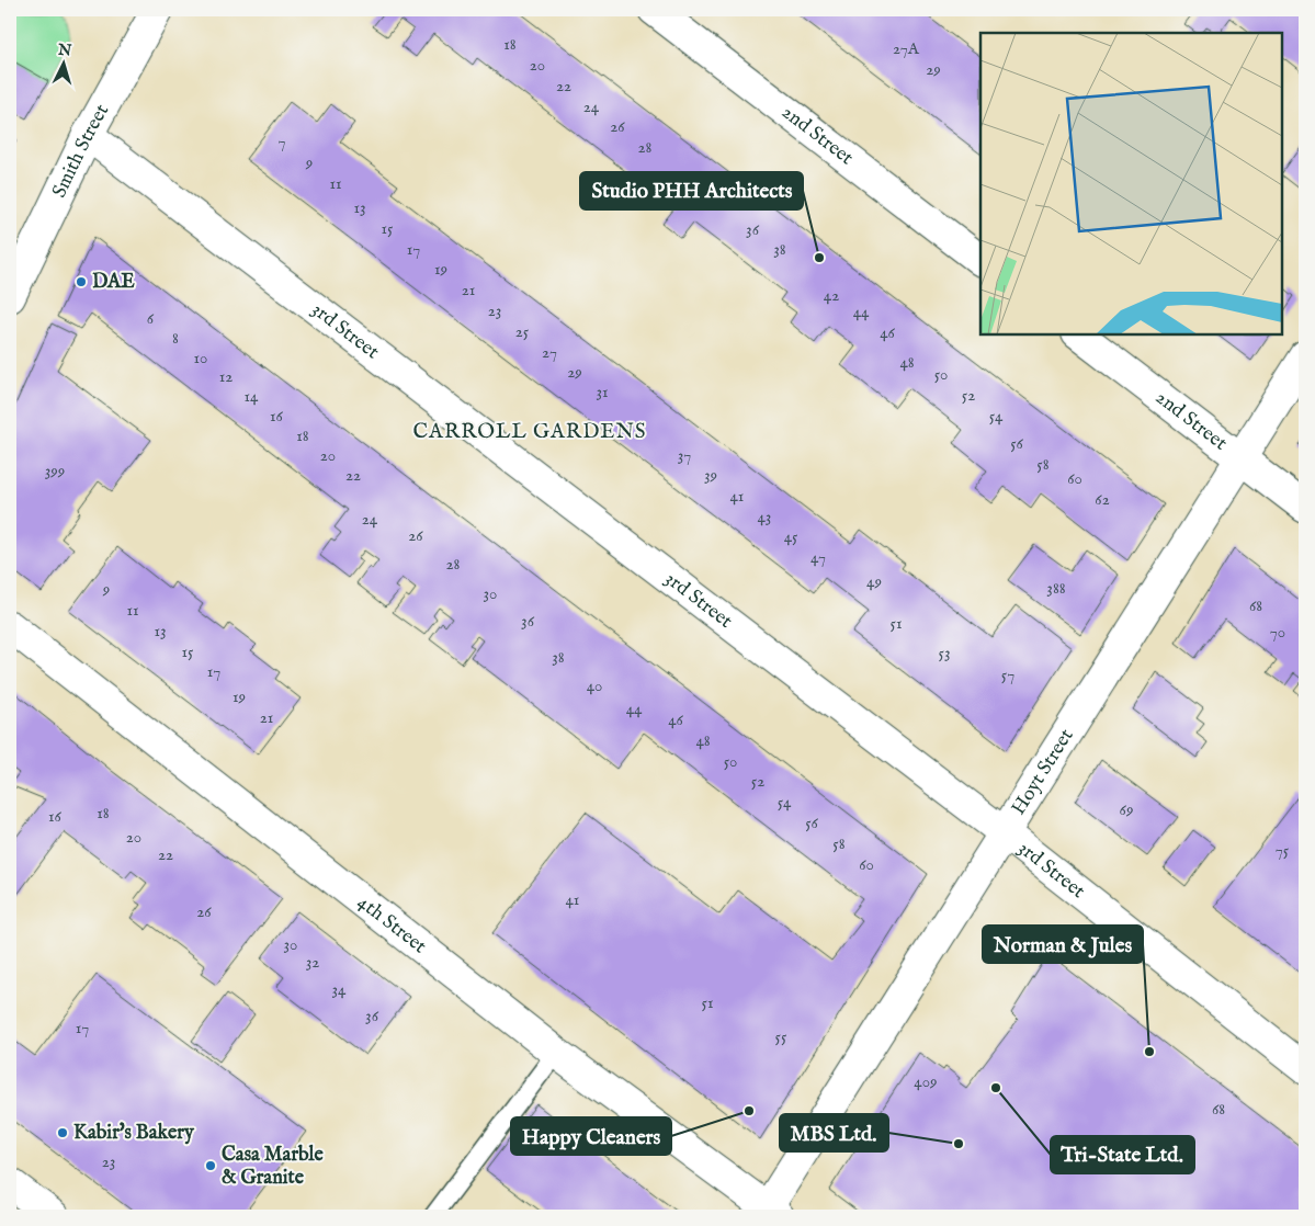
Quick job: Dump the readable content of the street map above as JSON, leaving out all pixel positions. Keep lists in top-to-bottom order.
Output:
{
  "streets": {
    "street": [
      "2nd Street",
      "Smith Street",
      "3rd Street",
      "Hoyt Street",
      "4th Street"
    ]
  },
  "crossings": [
    ["2nd Street", "Hoyt Street"],
    ["Smith Street", "3rd Street"],
    ["3rd Street", "Hoyt Street"],
    ["Hoyt Street", "4th Street"]
  ],
  "districts": ["CARROLL GARDENS"],
  "places": [
    "Studio PHH Architects",
    "DAE",
    "Norman & Jules",
    "Tri-State Ltd.",
    "Happy Cleaners",
    "Kabir's Bakery",
    "MBS Ltd.",
    "Casa Marble & Granite"
  ],
  "house_numbers": [
    "18",
    "27A",
    "20",
    "29",
    "22",
    "24",
    "26",
    "7",
    "28",
    "9",
    "11",
    "13",
    "15",
    "36",
    "17",
    "38",
    "19",
    "21",
    "42",
    "23",
    "44",
    "6",
    "25",
    "46",
    "8",
    "27",
    "10",
    "48",
    "29",
    "50",
    "12",
    "31",
    "52",
    "14",
    "16",
    "54",
    "18",
    "56",
    "20",
    "37",
    "58",
    "399",
    "22",
    "39",
    "60",
    "41",
    "62",
    "43",
    "24",
    "26",
    "45",
    "47",
    "28",
    "49",
    "388",
    "9",
    "30",
    "68",
    "11",
    "36",
    "51",
    "13",
    "70",
    "15",
    "53",
    "38",
    "17",
    "57",
    "40",
    "19",
    "44",
    "21",
    "46",
    "48",
    "50",
    "52",
    "54",
    "69",
    "18",
    "16",
    "56",
    "20",
    "58",
    "75",
    "22",
    "60",
    "41",
    "26",
    "30",
    "32",
    "34",
    "51",
    "36",
    "17",
    "55",
    "409",
    "68",
    "23"
  ],
  "north": "top"
}
